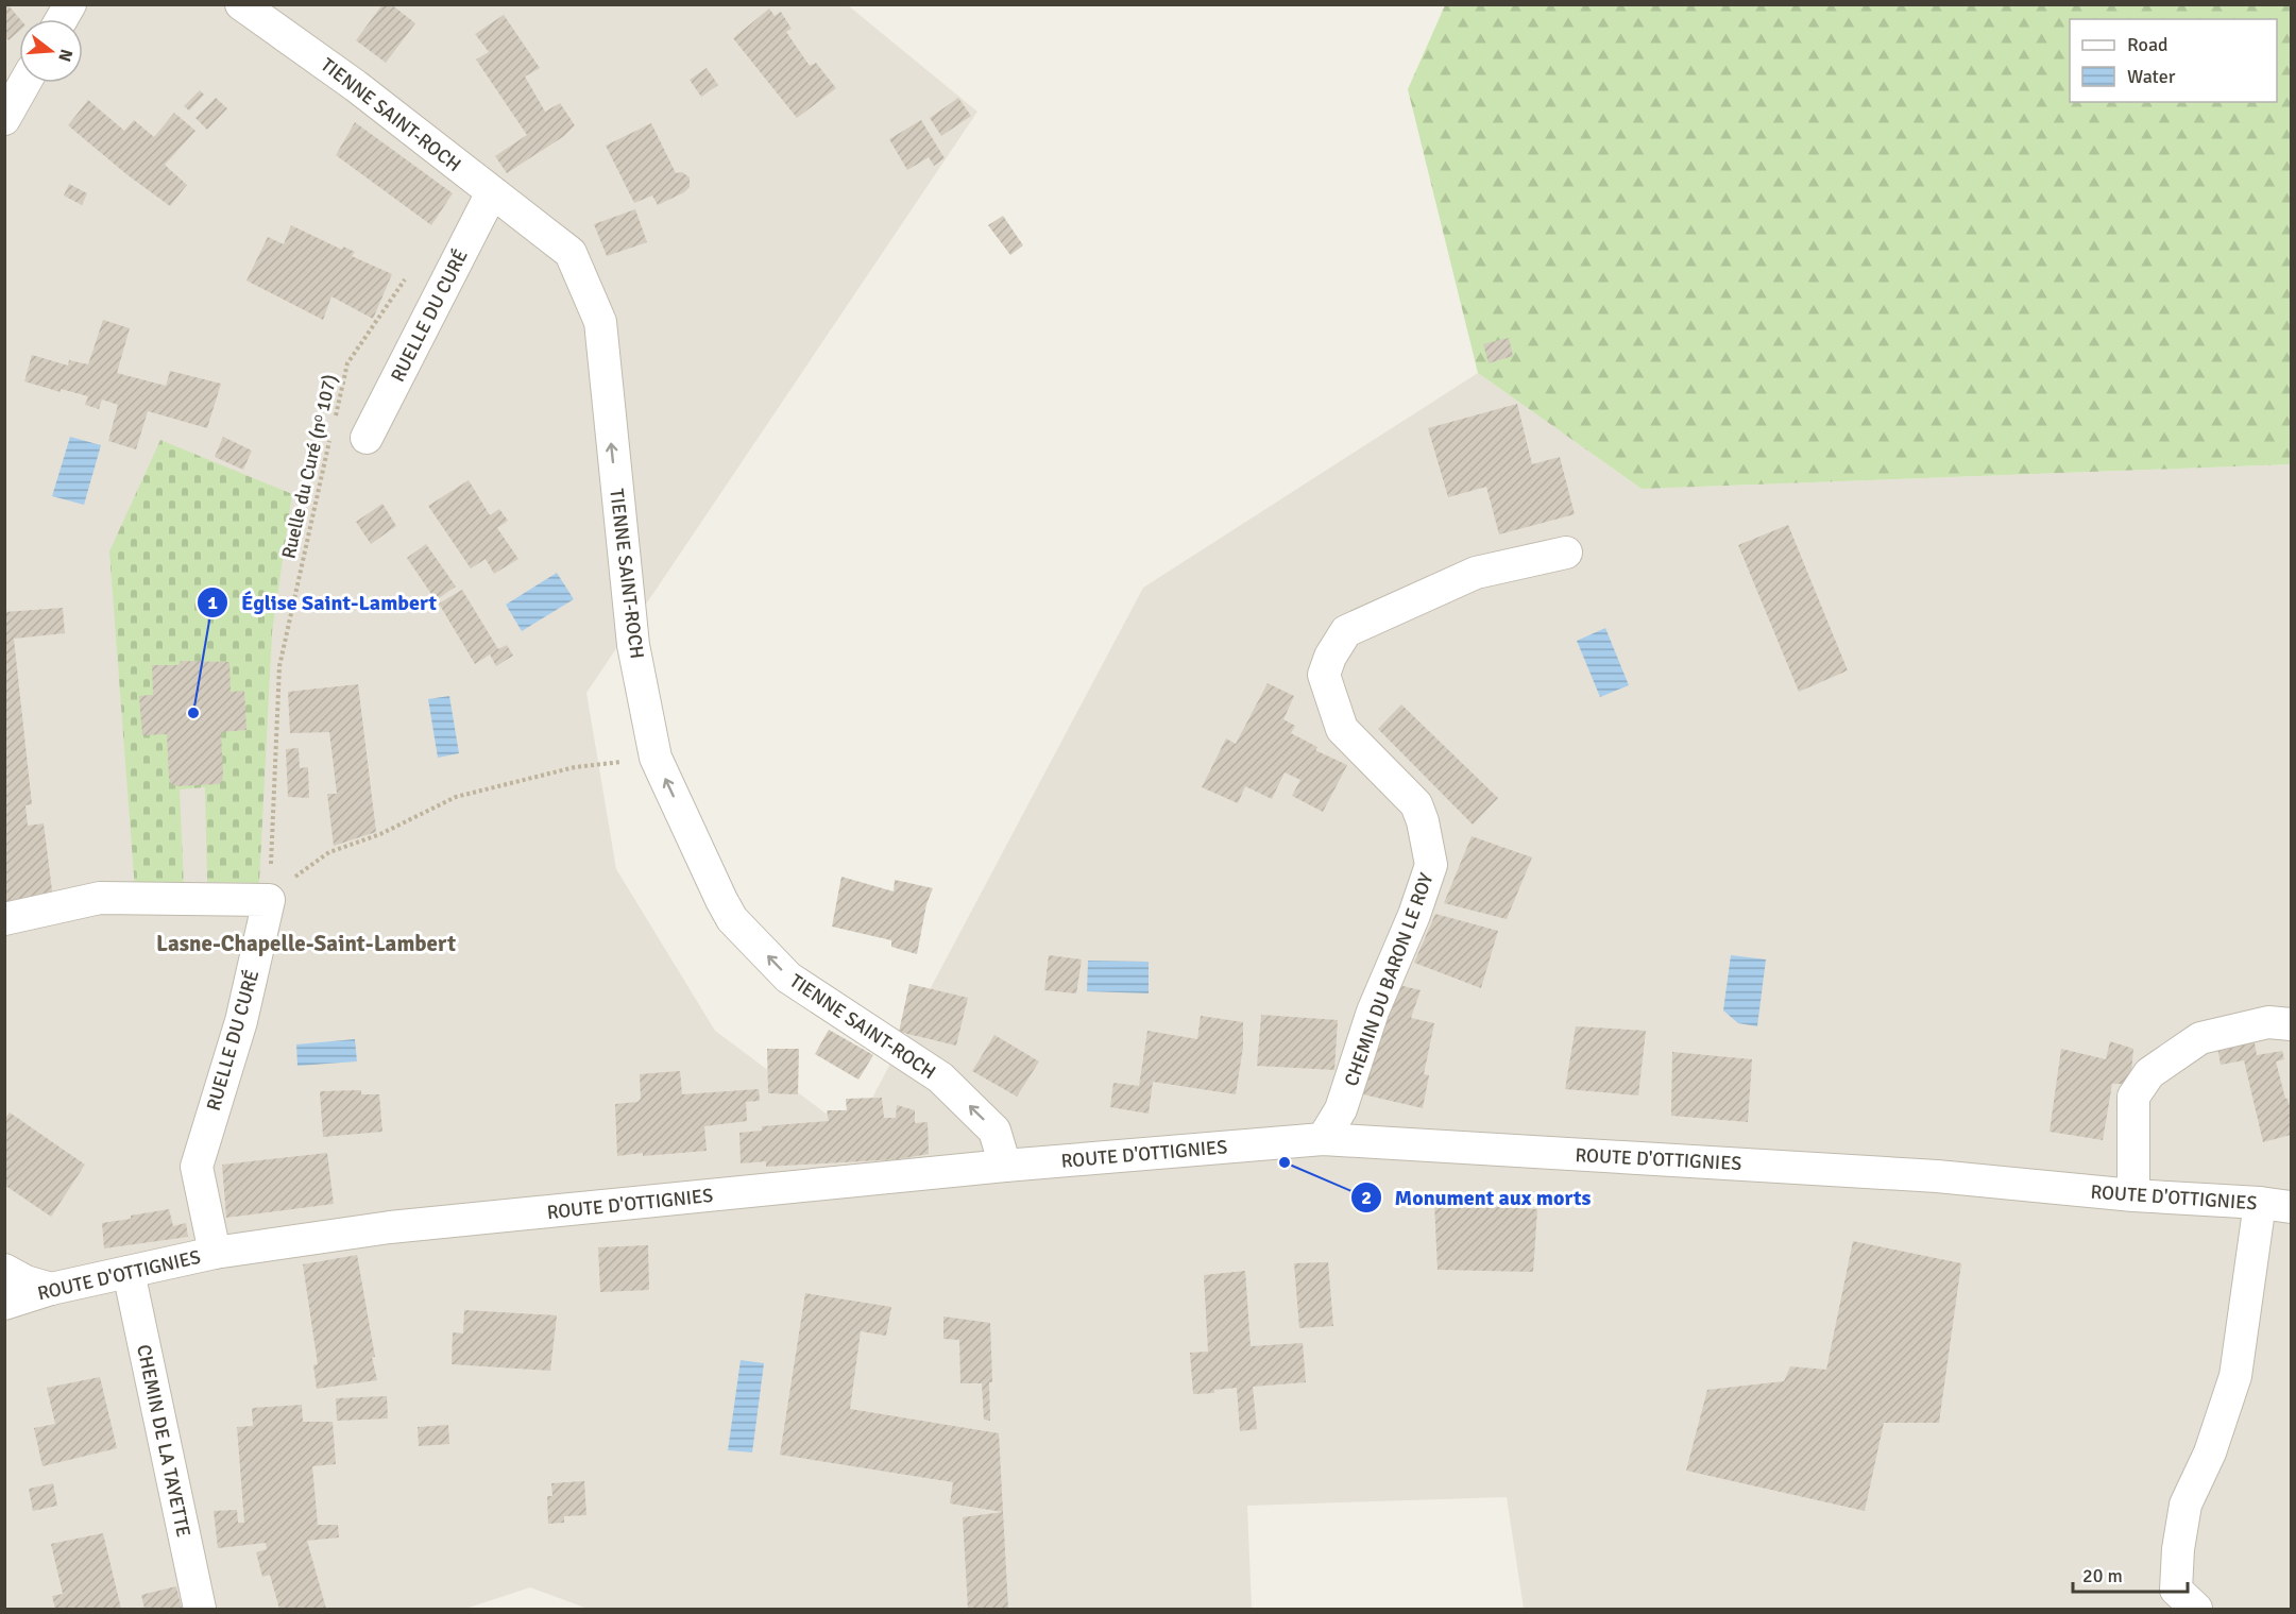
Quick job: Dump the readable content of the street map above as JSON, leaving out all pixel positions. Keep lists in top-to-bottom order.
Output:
{
  "streets": {
    "street": [
      "TIENNE SAINT-ROCH",
      "RUELLE DU CURÉ",
      "CHEMIN DU BARON LE ROY",
      "ROUTE D'OTTIGNIES",
      "CHEMIN DE LA TAYETTE"
    ],
    "path": ["Ruelle du Curé (nᵒ 107)"]
  },
  "crossings": [
    ["TIENNE SAINT-ROCH", "RUELLE DU CURÉ"],
    ["TIENNE SAINT-ROCH", "ROUTE D'OTTIGNIES"],
    ["RUELLE DU CURÉ", "Ruelle du Curé (nᵒ 107)"],
    ["RUELLE DU CURÉ", "ROUTE D'OTTIGNIES"],
    ["CHEMIN DU BARON LE ROY", "ROUTE D'OTTIGNIES"],
    ["ROUTE D'OTTIGNIES", "CHEMIN DE LA TAYETTE"]
  ],
  "one_way": ["TIENNE SAINT-ROCH"],
  "districts": ["Lasne-Chapelle-Saint-Lambert"],
  "places": ["Église Saint-Lambert", "Monument aux morts"],
  "legend": ["Road", "Water"],
  "scale_bar": "20 m",
  "north": "right"
}
